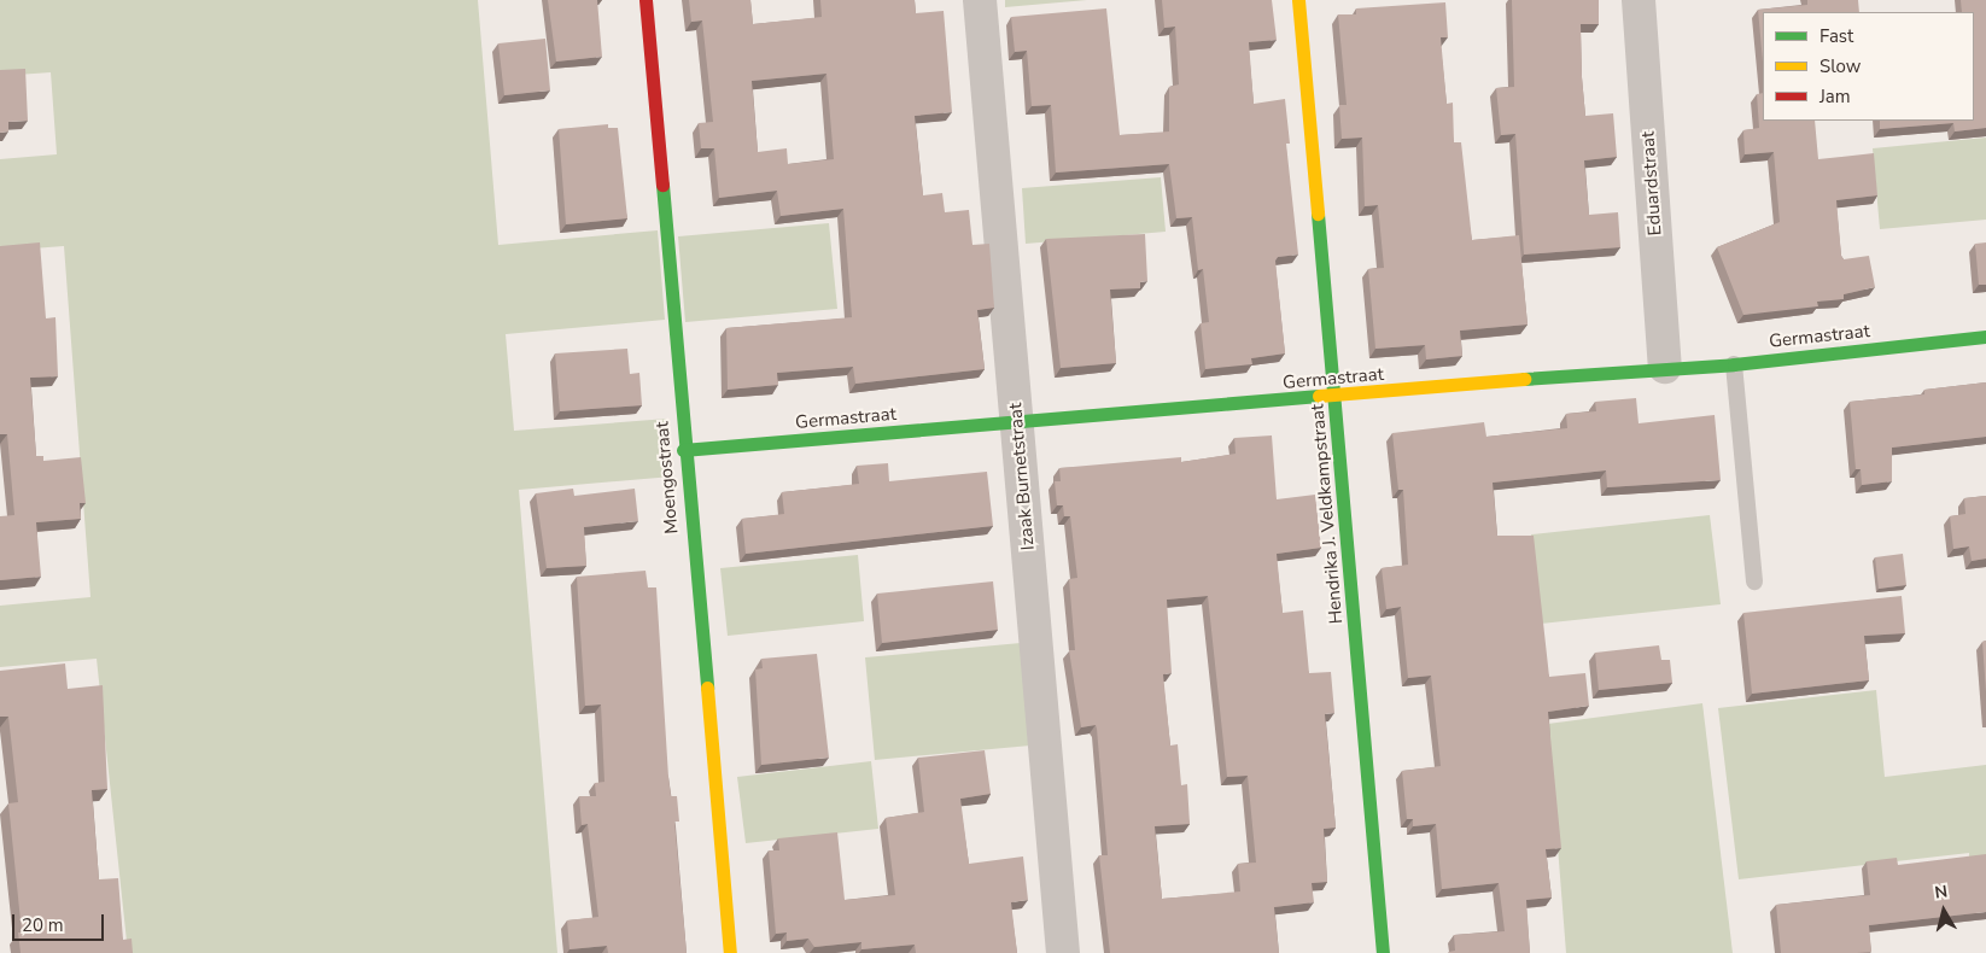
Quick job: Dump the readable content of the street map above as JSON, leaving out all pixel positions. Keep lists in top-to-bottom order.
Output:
{
  "streets": {
    "street": [
      "Eduardstraat",
      "Germastraat",
      "Izaak Burnetstraat",
      "Moengostraat",
      "Hendrika J. Veldkampstraat"
    ]
  },
  "crossings": [
    ["Eduardstraat", "Germastraat"],
    ["Germastraat", "Izaak Burnetstraat"],
    ["Germastraat", "Moengostraat"],
    ["Germastraat", "Hendrika J. Veldkampstraat"]
  ],
  "legend": ["Fast", "Slow", "Jam"],
  "scale_bar": "20 m",
  "north": "top"
}
